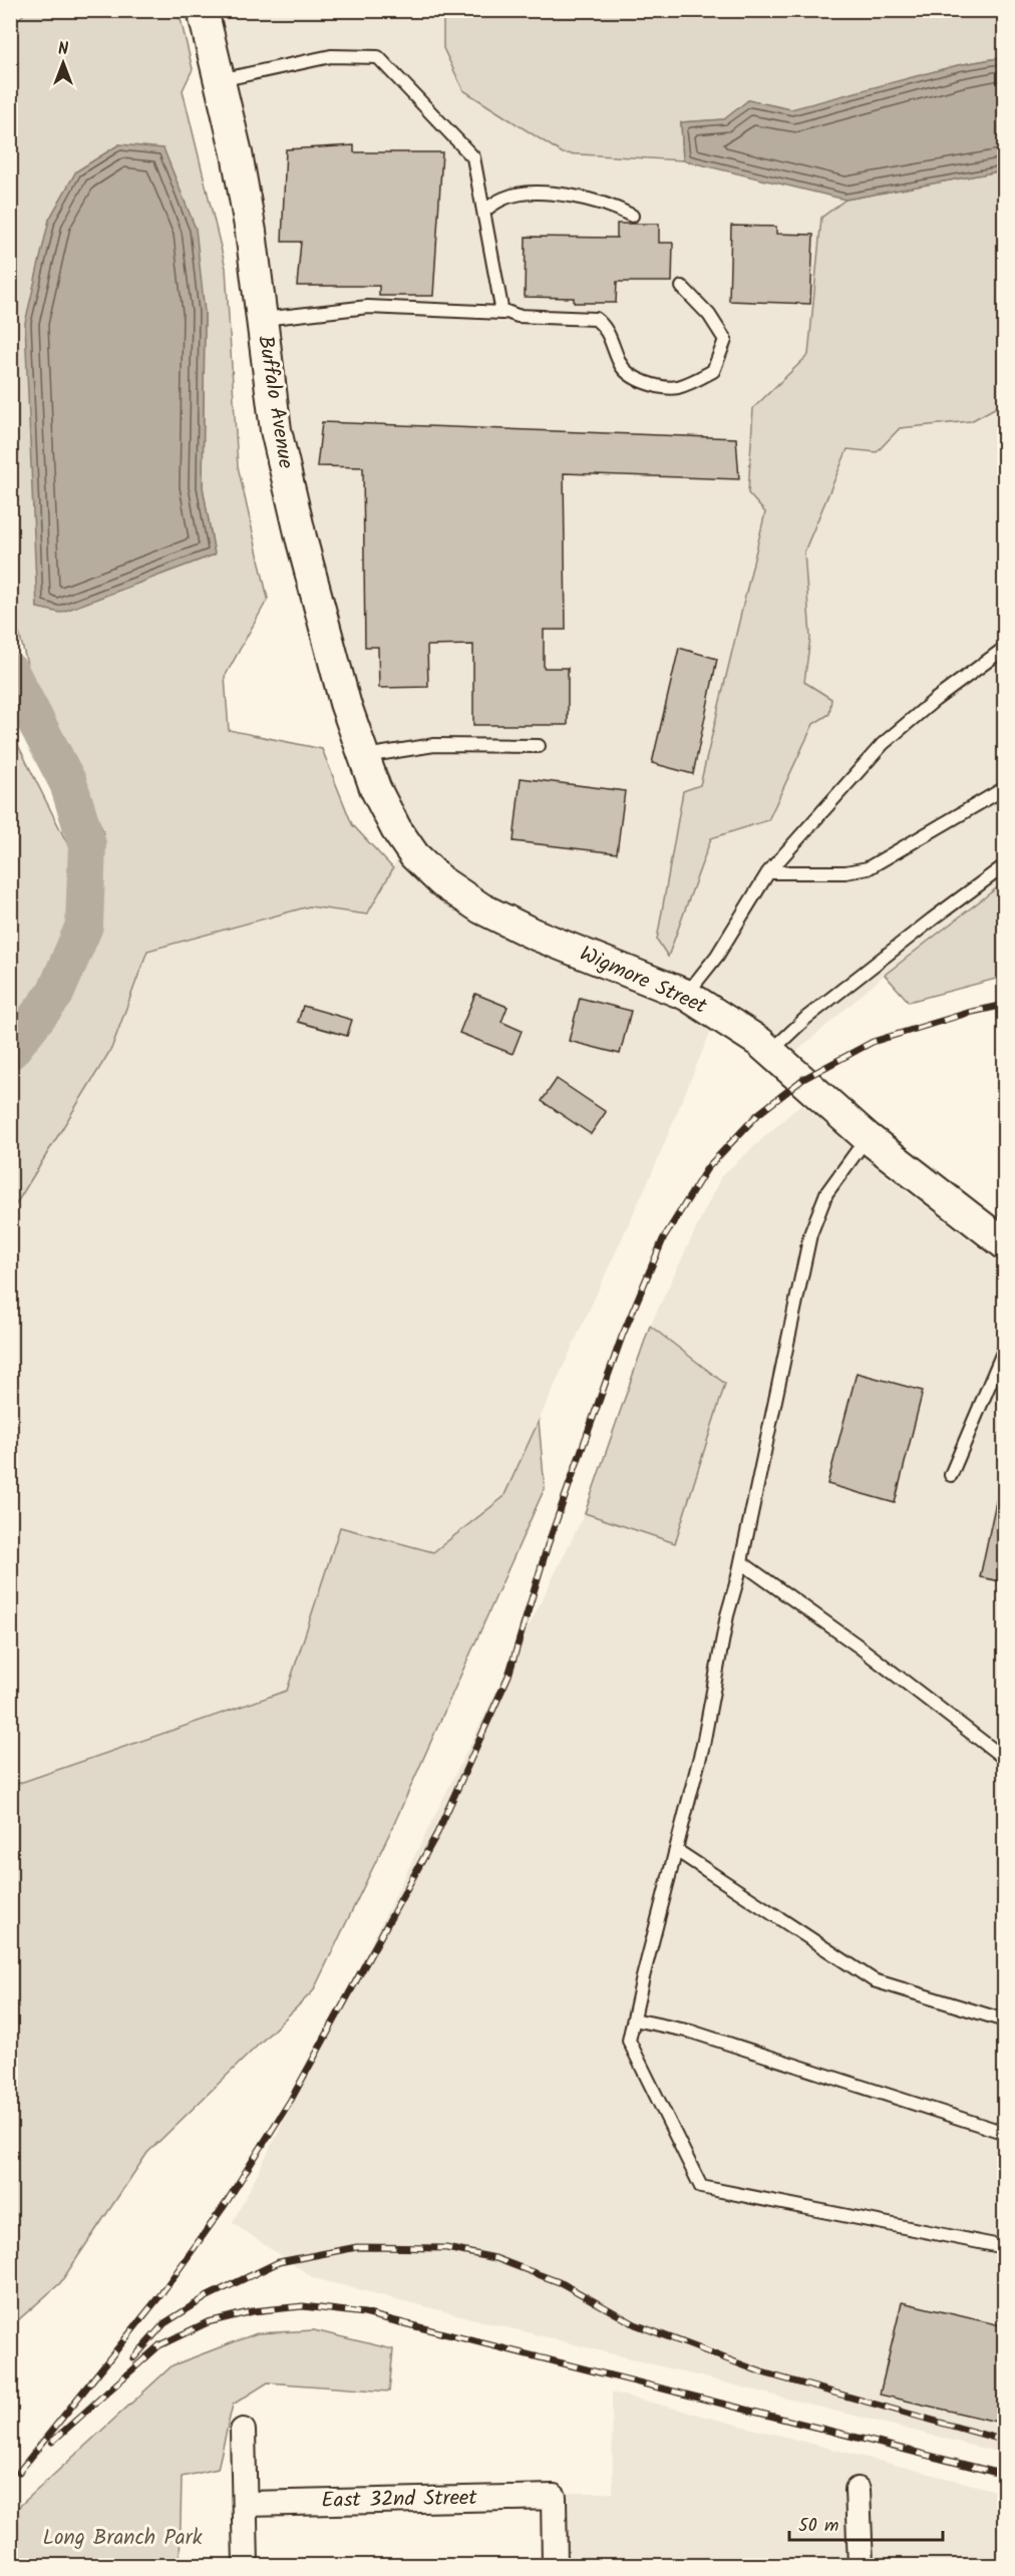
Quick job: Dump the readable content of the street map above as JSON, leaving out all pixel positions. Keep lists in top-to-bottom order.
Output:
{
  "streets": {
    "street": ["Buffalo Avenue", "Wigmore Street", "East 32nd Street"]
  },
  "crossings": [
    ["Buffalo Avenue", "Wigmore Street"]
  ],
  "parks": ["Long Branch Park"],
  "scale_bar": "50 m",
  "north": "top"
}
